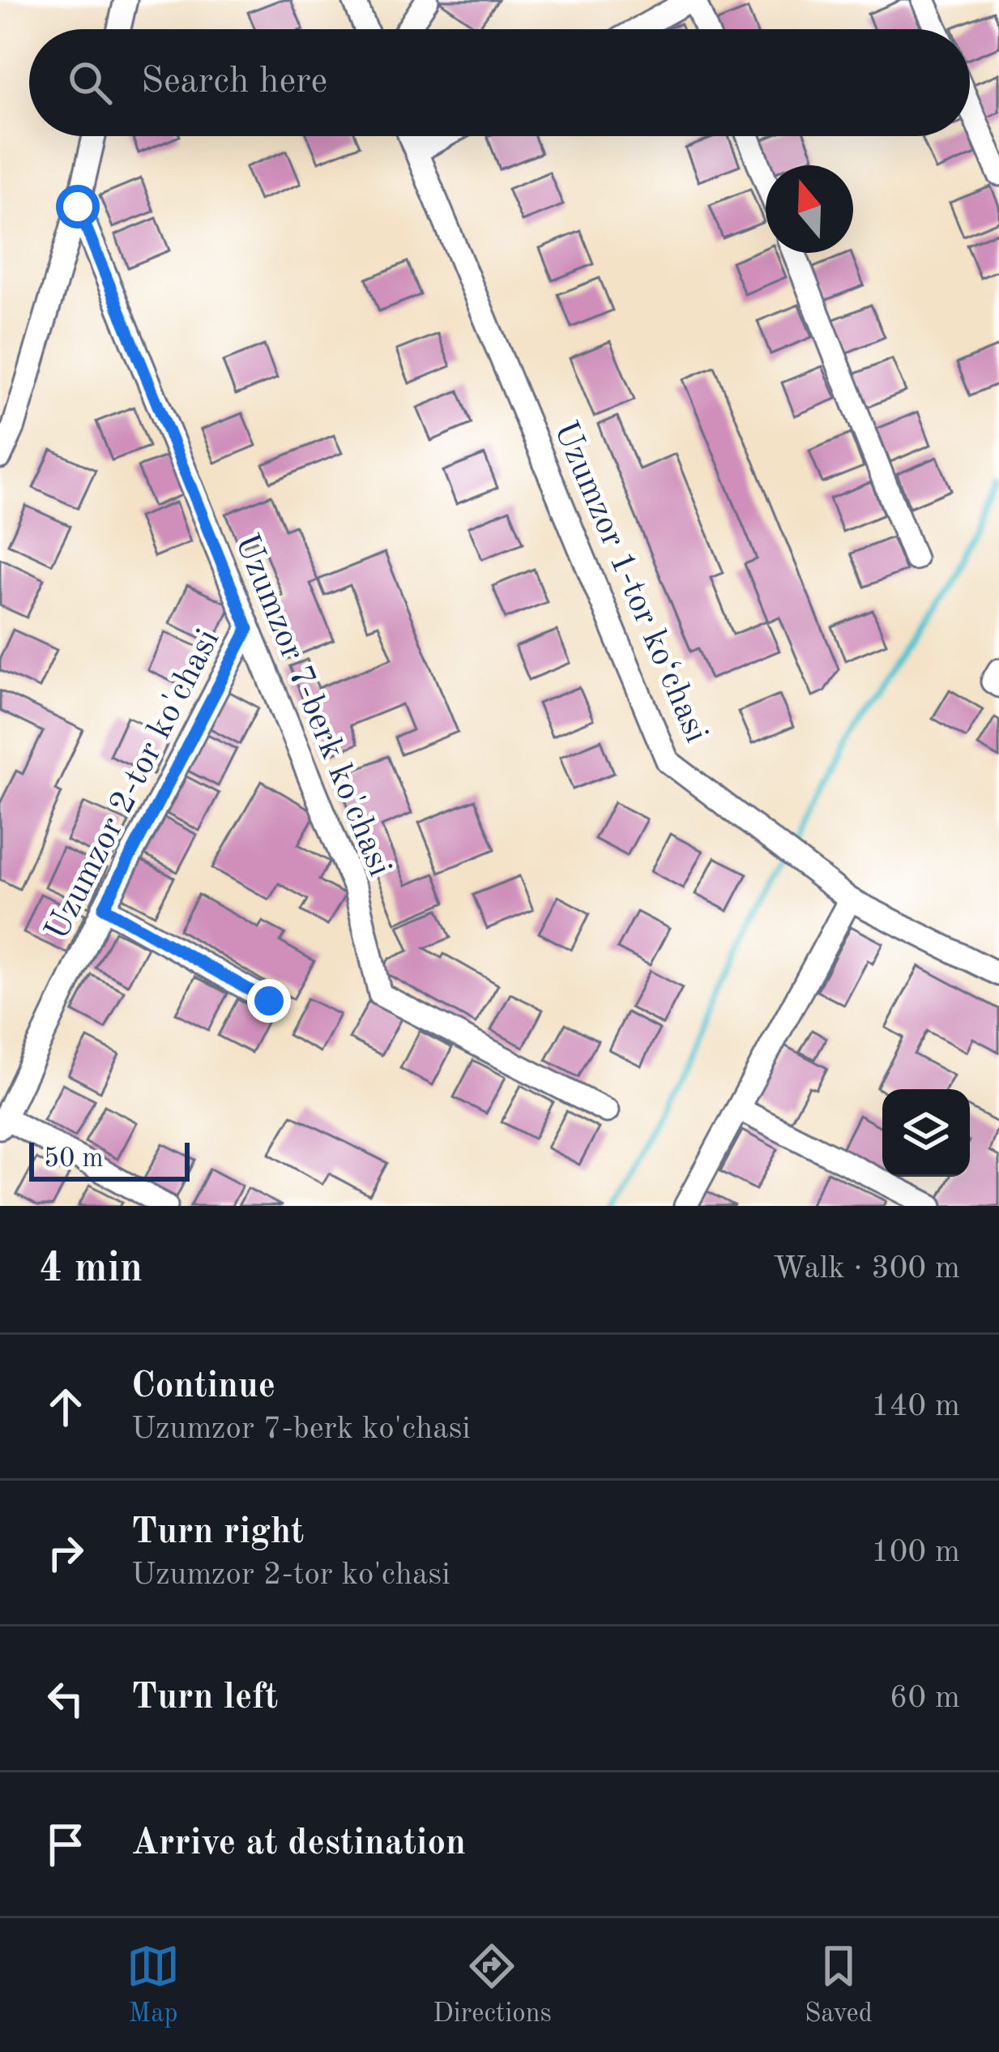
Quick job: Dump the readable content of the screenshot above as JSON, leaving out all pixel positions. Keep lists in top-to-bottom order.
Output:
{
  "streets": {
    "street": ["Uzumzor 1-tor ko‘chasi", "Uzumzor 7-berk ko'chasi", "Uzumzor 2-tor ko'chasi"]
  },
  "crossings": [
    ["Uzumzor 7-berk ko'chasi", "Uzumzor 2-tor ko'chasi"]
  ],
  "scale_bar": "50 m",
  "north": "top",
  "page": {
    "search": "Search here",
    "scale": "50 m",
    "heading": ["4 min", "Walk · 300 m"],
    "list": [
      ["Continue", "Uzumzor 7-berk ko'chasi", "140 m"],
      ["Turn right", "Uzumzor 2-tor ko'chasi", "100 m"],
      ["Turn left", "60 m"],
      "Arrive at destination"
    ],
    "nav": ["Map", "Directions", "Saved"]
  }
}
